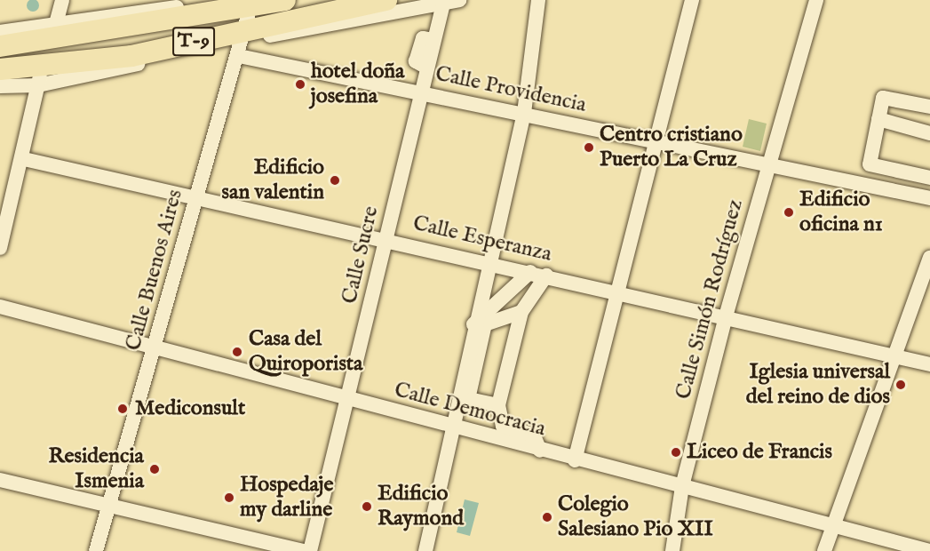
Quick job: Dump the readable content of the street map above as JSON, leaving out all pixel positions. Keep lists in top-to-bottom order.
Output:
{
  "streets": {
    "highway": ["T-9"],
    "street": [
      "Calle Providencia",
      "Calle Esperanza",
      "Calle Sucre",
      "Calle Buenos Aires",
      "Calle Simón Rodríguez",
      "Calle Democracia"
    ]
  },
  "crossings": [
    ["T-9", "Calle Sucre"],
    ["T-9", "Calle Buenos Aires"],
    ["Calle Providencia", "Calle Sucre"],
    ["Calle Providencia", "Calle Buenos Aires"],
    ["Calle Providencia", "Calle Simón Rodríguez"],
    ["Calle Esperanza", "Calle Sucre"],
    ["Calle Esperanza", "Calle Buenos Aires"],
    ["Calle Esperanza", "Calle Simón Rodríguez"],
    ["Calle Sucre", "Calle Democracia"],
    ["Calle Buenos Aires", "Calle Democracia"],
    ["Calle Simón Rodríguez", "Calle Democracia"]
  ],
  "places": [
    "hotel doña josefina",
    "Centro cristiano Puerto La Cruz",
    "Edificio san valentin",
    "Edificio oficina n1",
    "Casa del Quiroporista",
    "Iglesia universal del reino de dios",
    "Mediconsult",
    "Liceo de Francis",
    "Residencia Ismenia",
    "Hospedaje my darline",
    "Edificio Raymond",
    "Colegio Salesiano Pio XII"
  ]
}
